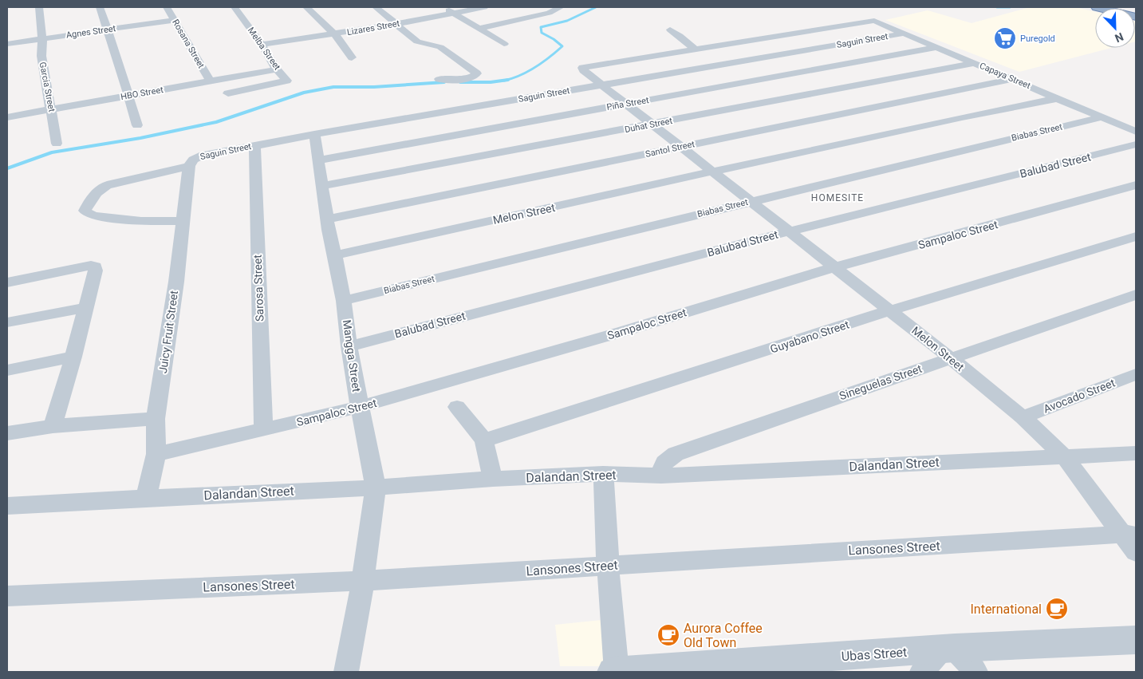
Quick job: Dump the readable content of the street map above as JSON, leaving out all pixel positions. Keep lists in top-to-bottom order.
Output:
{
  "streets": {
    "street": [
      "Lizares Street",
      "Agnes Street",
      "Saguin Street",
      "Rosana Street",
      "Melba Street",
      "Capaya Street",
      "Garcia Street",
      "HBO Street",
      "Piña Street",
      "Duhat Street",
      "Biabas Street",
      "Santol Street",
      "Balubad Street",
      "Melon Street",
      "Sampaloc Street",
      "Sarosa Street",
      "Juicy Fruit Street",
      "Guyabano Street",
      "Mangga Street",
      "Sineguelas Street",
      "Avocado Street",
      "Dalandan Street",
      "Lansones Street",
      "Ubas Street"
    ]
  },
  "crossings": [
    ["Lizares Street", "Melba Street"],
    ["Agnes Street", "Rosana Street"],
    ["Agnes Street", "Garcia Street"],
    ["Saguin Street", "Capaya Street"],
    ["Saguin Street", "Melon Street"],
    ["Saguin Street", "Sarosa Street"],
    ["Saguin Street", "Juicy Fruit Street"],
    ["Saguin Street", "Mangga Street"],
    ["Rosana Street", "HBO Street"],
    ["Melba Street", "HBO Street"],
    ["Capaya Street", "Piña Street"],
    ["Capaya Street", "Duhat Street"],
    ["Capaya Street", "Biabas Street"],
    ["Capaya Street", "Santol Street"],
    ["Capaya Street", "Melon Street"],
    ["Garcia Street", "HBO Street"],
    ["Piña Street", "Melon Street"],
    ["Piña Street", "Mangga Street"],
    ["Duhat Street", "Melon Street"],
    ["Duhat Street", "Mangga Street"],
    ["Biabas Street", "Melon Street"],
    ["Biabas Street", "Mangga Street"],
    ["Santol Street", "Melon Street"],
    ["Santol Street", "Mangga Street"],
    ["Balubad Street", "Melon Street"],
    ["Balubad Street", "Mangga Street"],
    ["Melon Street", "Sampaloc Street"],
    ["Melon Street", "Guyabano Street"],
    ["Melon Street", "Mangga Street"],
    ["Melon Street", "Sineguelas Street"],
    ["Melon Street", "Avocado Street"],
    ["Melon Street", "Dalandan Street"],
    ["Melon Street", "Lansones Street"],
    ["Sampaloc Street", "Sarosa Street"],
    ["Sampaloc Street", "Juicy Fruit Street"],
    ["Sampaloc Street", "Mangga Street"],
    ["Juicy Fruit Street", "Dalandan Street"],
    ["Mangga Street", "Dalandan Street"],
    ["Mangga Street", "Lansones Street"],
    ["Sineguelas Street", "Dalandan Street"]
  ],
  "districts": ["HOMESITE"],
  "places": {
    "supermarket": ["Puregold"],
    "cafe": ["International", "Aurora Coffee Old Town"]
  },
  "north": "bottom right"
}
